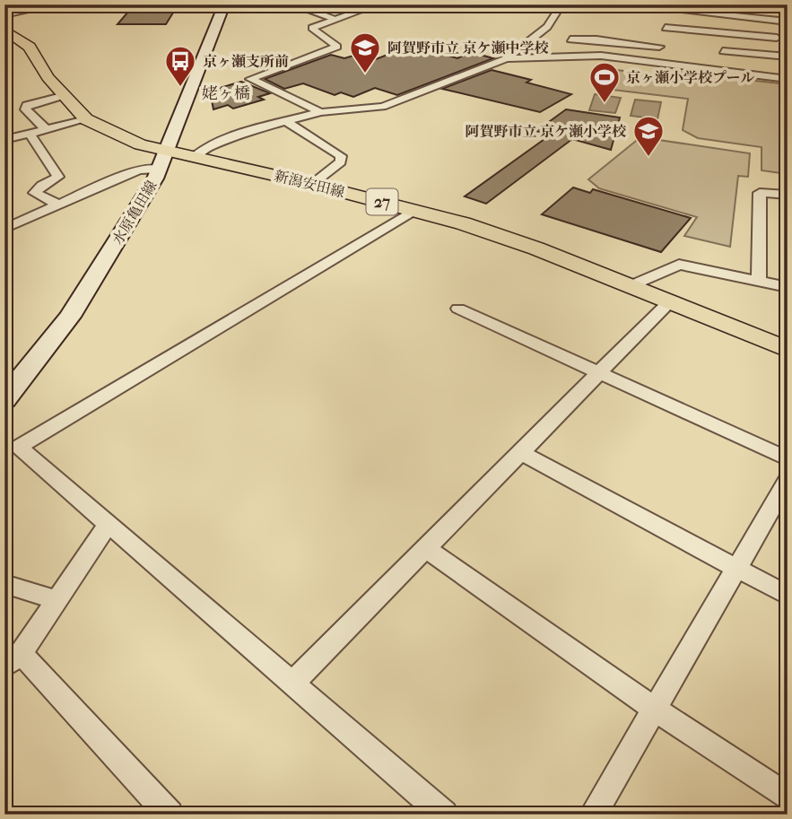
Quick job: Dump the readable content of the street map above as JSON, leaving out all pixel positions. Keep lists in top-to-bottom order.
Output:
{
  "streets": {
    "main road": ["新潟安田線", "27", "水原亀田線"]
  },
  "crossings": [
    ["新潟安田線", "水原亀田線"]
  ],
  "districts": ["姥ヶ橋"],
  "places": {
    "school or university": ["阿賀野市立 京ケ瀬中学校", "阿賀野市立 京ケ瀬小学校"],
    "bus stop": ["京ヶ瀬支所前"],
    "sports": ["京ヶ瀬小学校プール"]
  }
}
